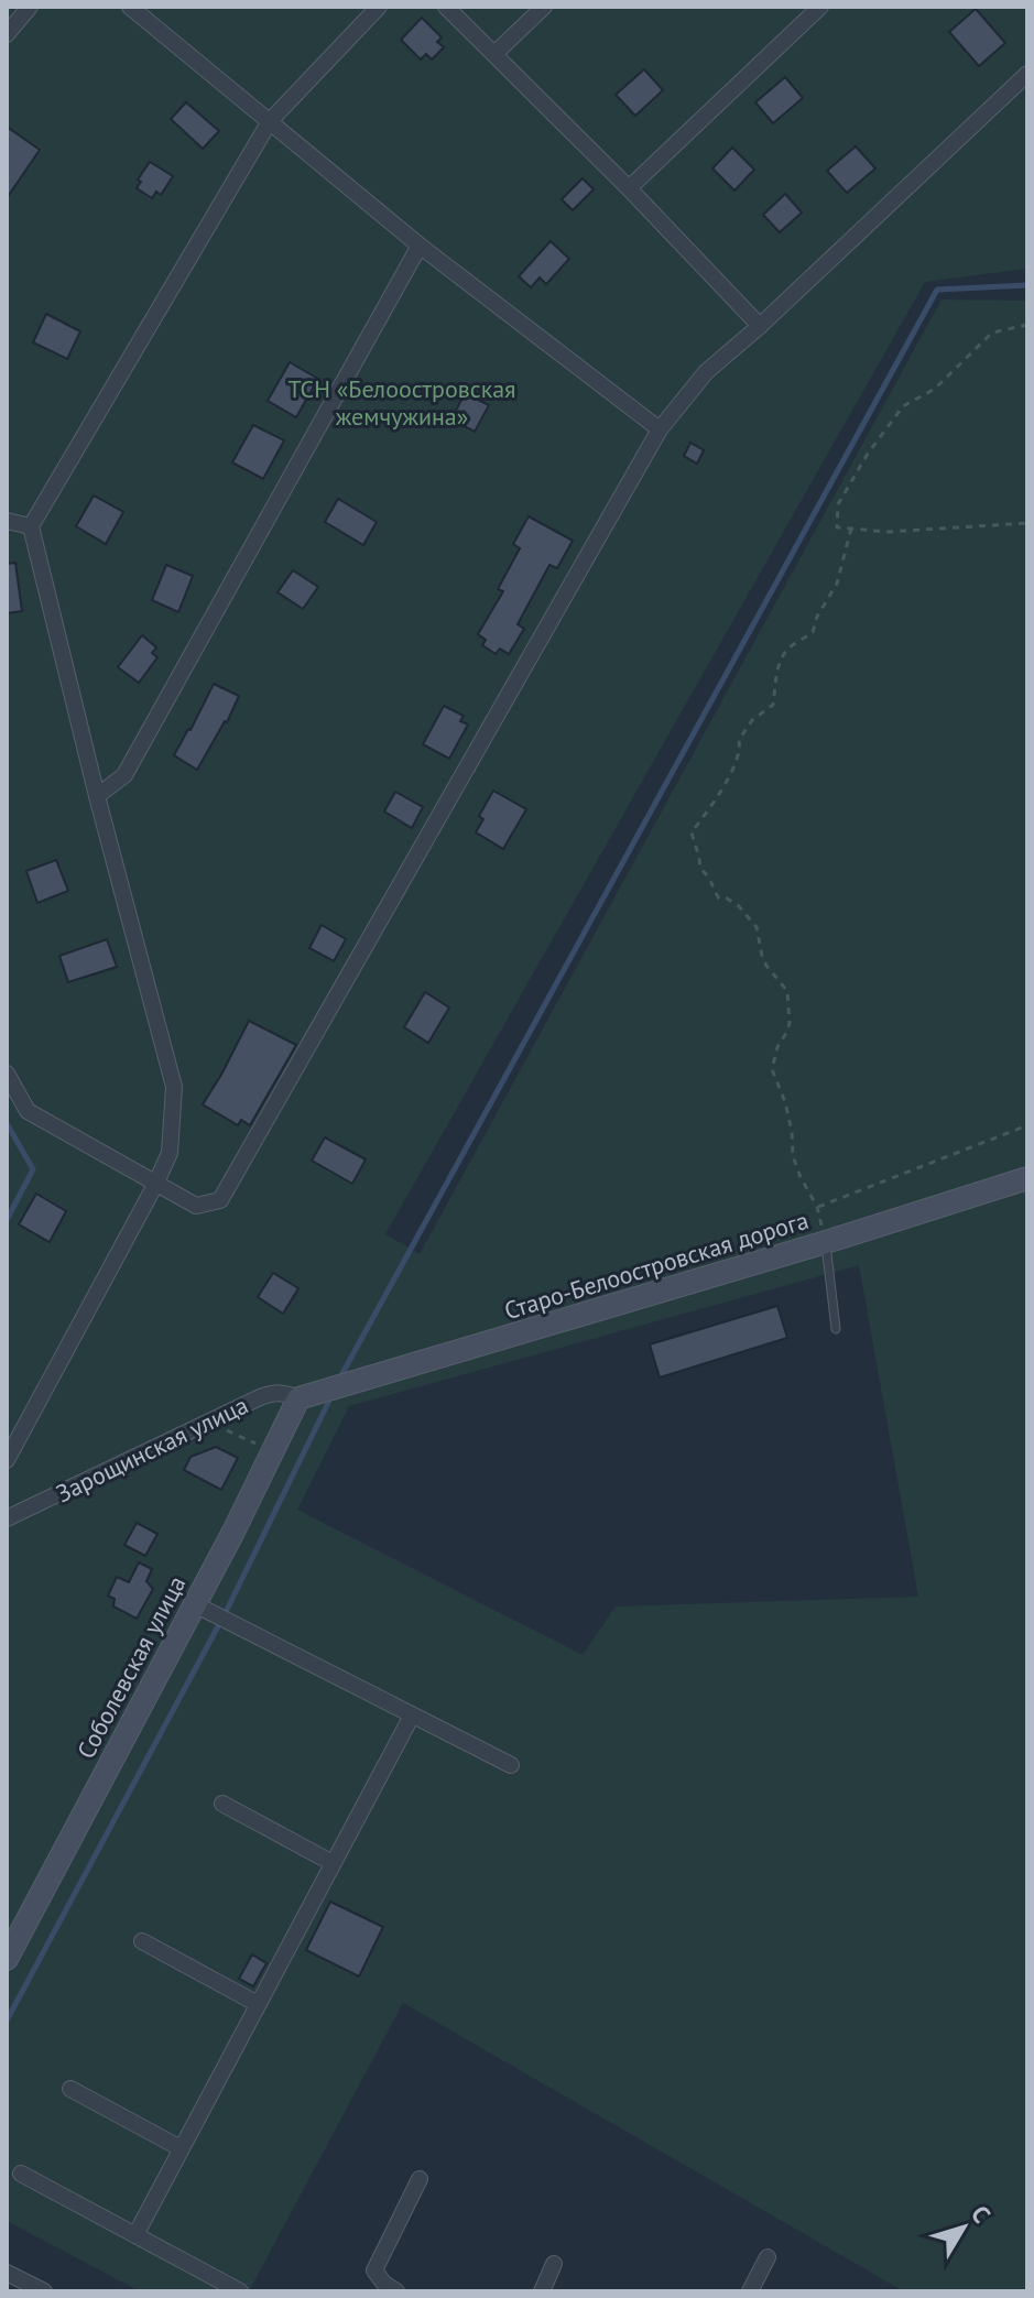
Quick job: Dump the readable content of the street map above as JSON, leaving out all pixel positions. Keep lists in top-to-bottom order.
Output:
{
  "streets": {
    "street": ["Старо-Белоостровская дорога", "Зарощинская улица", "Соболевская улица"]
  },
  "crossings": [
    ["Старо-Белоостровская дорога", "Зарощинская улица"],
    ["Старо-Белоостровская дорога", "Соболевская улица"],
    ["Зарощинская улица", "Соболевская улица"]
  ],
  "parks": ["ТСН «Белоостровская жемчужина»"],
  "north": "top right"
}
